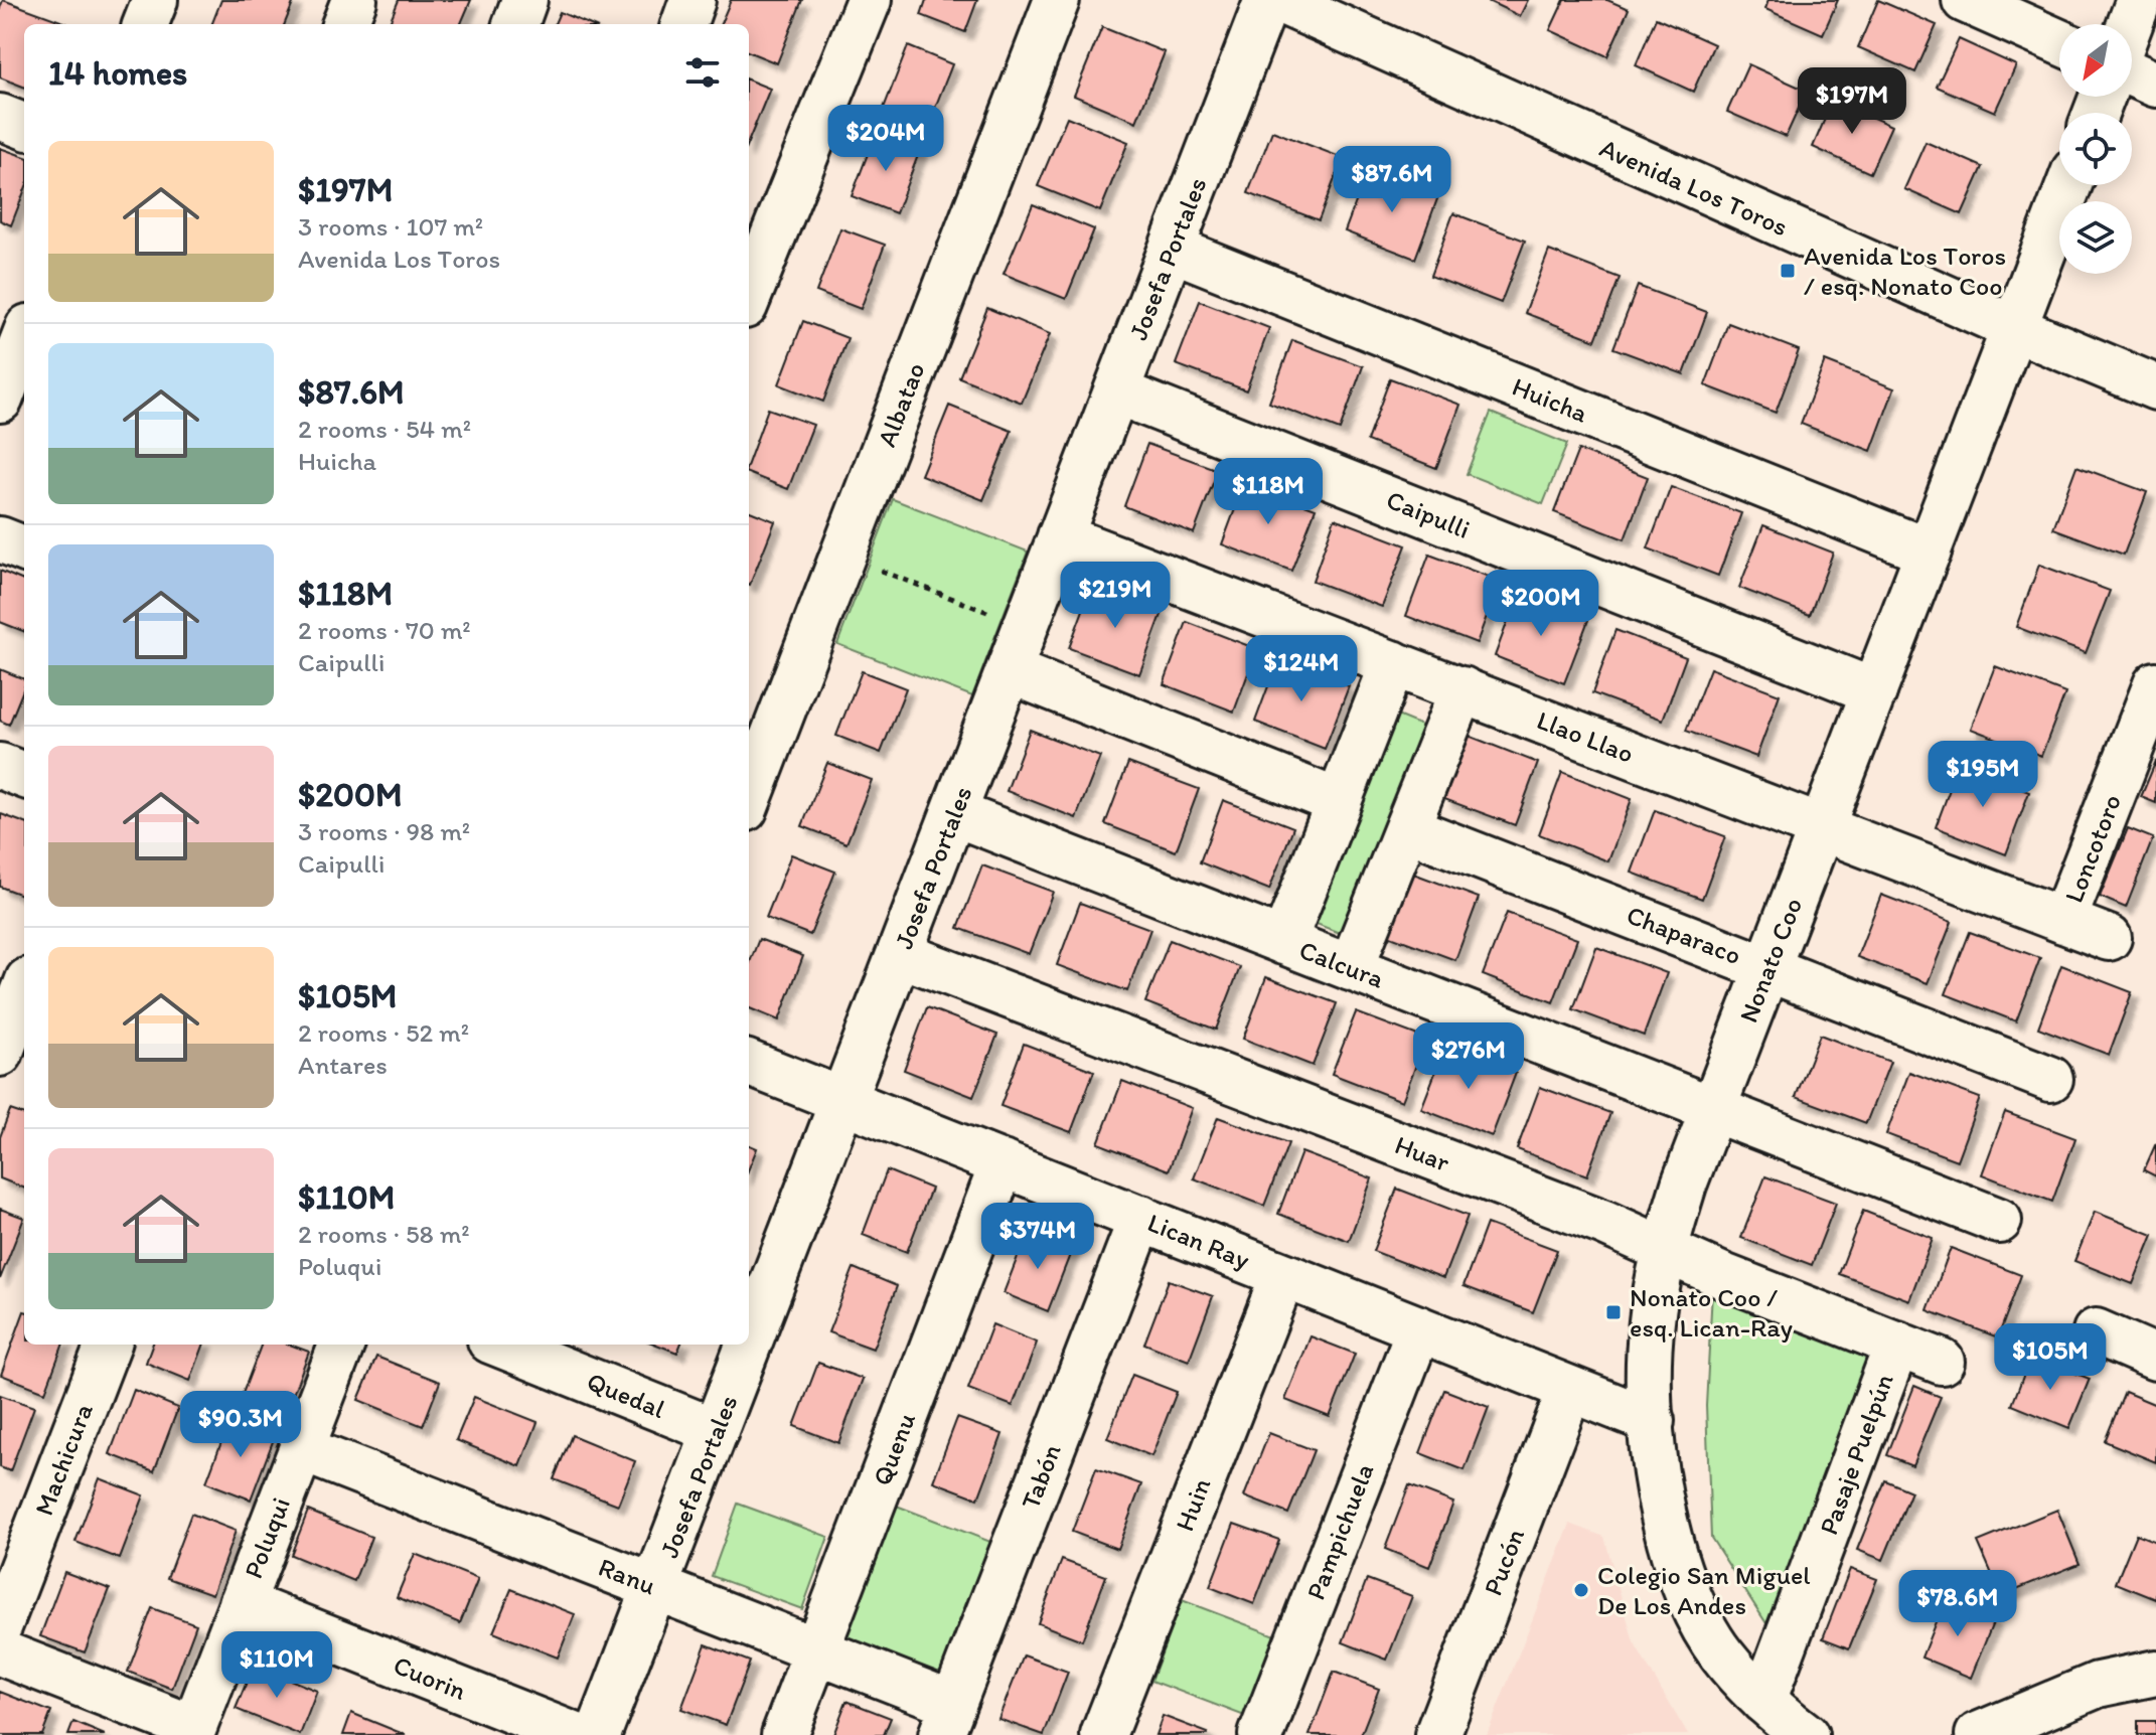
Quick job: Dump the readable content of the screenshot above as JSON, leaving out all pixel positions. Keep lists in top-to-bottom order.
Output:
{
  "streets": {
    "street": [
      "Avenida Los Toros",
      "Josefa Portales",
      "Huicha",
      "Albatao",
      "Caipulli",
      "Llao Llao",
      "Loncotoro",
      "Chaparaco",
      "Nonato Coo",
      "Calcura",
      "Huar",
      "Lican Ray",
      "Quedal",
      "Quenu",
      "Pasaje Puelpún",
      "Machicura",
      "Tabón",
      "Huin",
      "Pampichuela",
      "Poluqui",
      "Pucón",
      "Ranu",
      "Cuorin"
    ]
  },
  "crossings": [
    ["Avenida Los Toros", "Nonato Coo"],
    ["Josefa Portales", "Huicha"],
    ["Josefa Portales", "Caipulli"],
    ["Josefa Portales", "Llao Llao"],
    ["Josefa Portales", "Calcura"],
    ["Josefa Portales", "Huar"],
    ["Josefa Portales", "Lican Ray"],
    ["Josefa Portales", "Quedal"],
    ["Josefa Portales", "Ranu"],
    ["Huicha", "Nonato Coo"],
    ["Caipulli", "Nonato Coo"],
    ["Llao Llao", "Loncotoro"],
    ["Llao Llao", "Nonato Coo"],
    ["Chaparaco", "Nonato Coo"],
    ["Nonato Coo", "Calcura"],
    ["Nonato Coo", "Huar"],
    ["Nonato Coo", "Lican Ray"],
    ["Nonato Coo", "Pasaje Puelpún"],
    ["Huar", "Pasaje Puelpún"],
    ["Lican Ray", "Quenu"],
    ["Lican Ray", "Tabón"],
    ["Lican Ray", "Huin"],
    ["Lican Ray", "Pampichuela"],
    ["Lican Ray", "Pucón"],
    ["Quenu", "Ranu"],
    ["Tabón", "Ranu"],
    ["Poluqui", "Ranu"],
    ["Poluqui", "Cuorin"]
  ],
  "places": {
    "transit": ["Avenida Los Toros / esq. Nonato Coo", "Nonato Coo / esq. Lican-Ray"],
    "other": ["Colegio San Miguel De Los Andes"]
  },
  "north": "bottom left",
  "page": {
    "heading": "14 homes",
    "price": [
      "$197M",
      "$204M",
      "$87.6M",
      "$118M",
      "$219M",
      "$200M",
      "$124M",
      "$195M",
      "$276M",
      "$374M",
      "$105M",
      "$90.3M",
      "$78.6M",
      "$110M"
    ],
    "list": [
      {
        "name": "$197M",
        "note": "3 rooms · 107 m² · Avenida Los Toros"
      },
      {
        "name": "$87.6M",
        "note": "2 rooms · 54 m² · Huicha"
      },
      {
        "name": "$118M",
        "note": "2 rooms · 70 m² · Caipulli"
      },
      {
        "name": "$200M",
        "note": "3 rooms · 98 m² · Caipulli"
      },
      {
        "name": "$105M",
        "note": "2 rooms · 52 m² · Antares"
      },
      {
        "name": "$110M",
        "note": "2 rooms · 58 m² · Poluqui"
      }
    ]
  }
}
